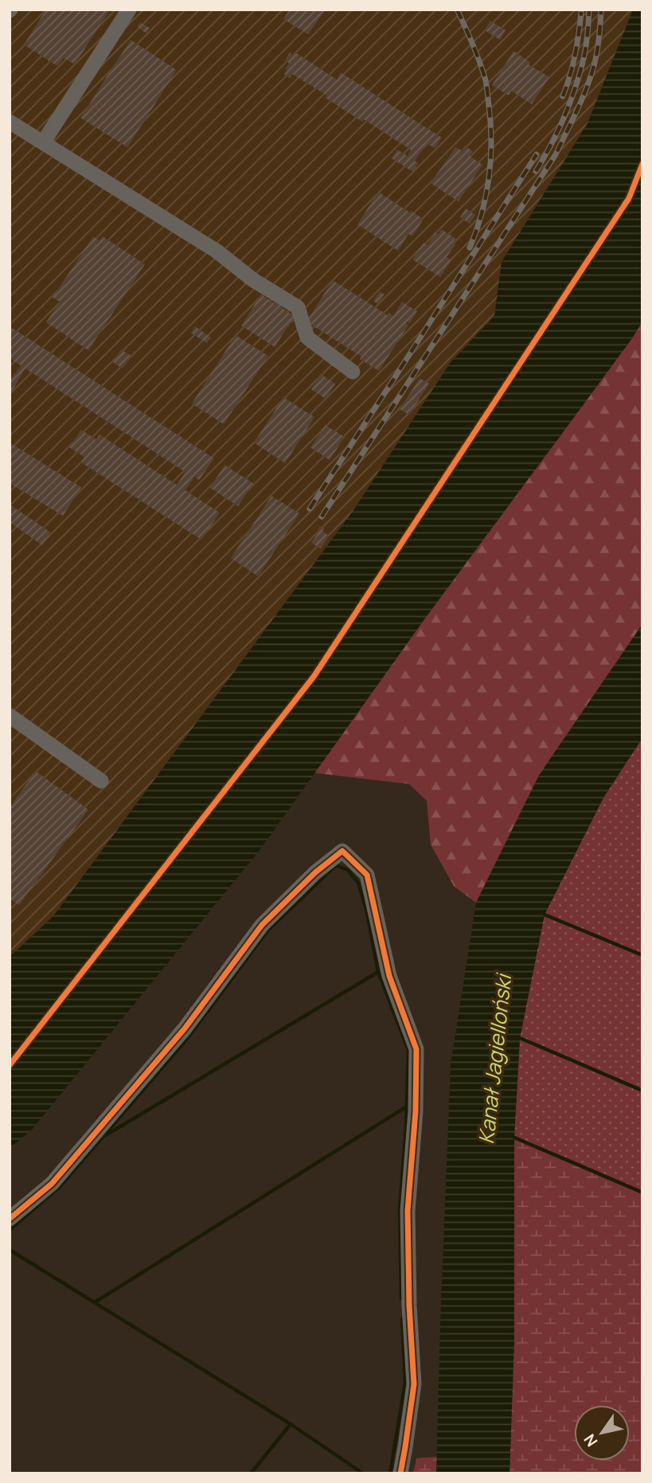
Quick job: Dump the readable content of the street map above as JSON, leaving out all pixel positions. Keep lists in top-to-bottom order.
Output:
{
  "water": ["Kanał Jagielloński"],
  "north": "bottom left"
}
